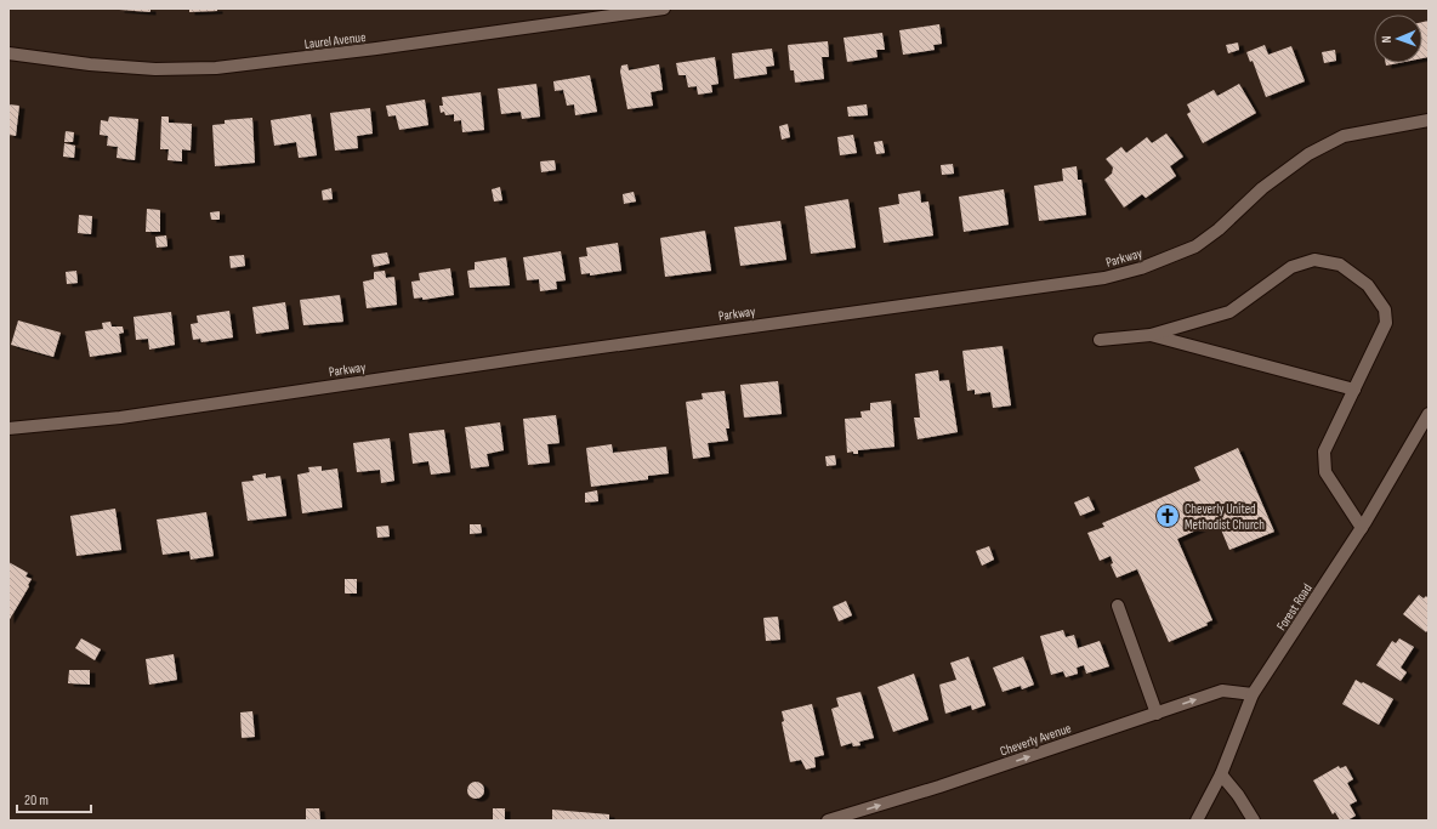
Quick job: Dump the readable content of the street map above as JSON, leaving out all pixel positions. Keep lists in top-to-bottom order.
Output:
{
  "streets": {
    "street": [
      "Laurel Avenue",
      "Parkway",
      "Forest Road",
      "Cheverly Avenue"
    ]
  },
  "crossings": [
    ["Forest Road", "Cheverly Avenue"]
  ],
  "one_way": ["Cheverly Avenue"],
  "places": {
    "church": ["Cheverly United Methodist Church"]
  },
  "scale_bar": "20 m",
  "north": "left"
}
